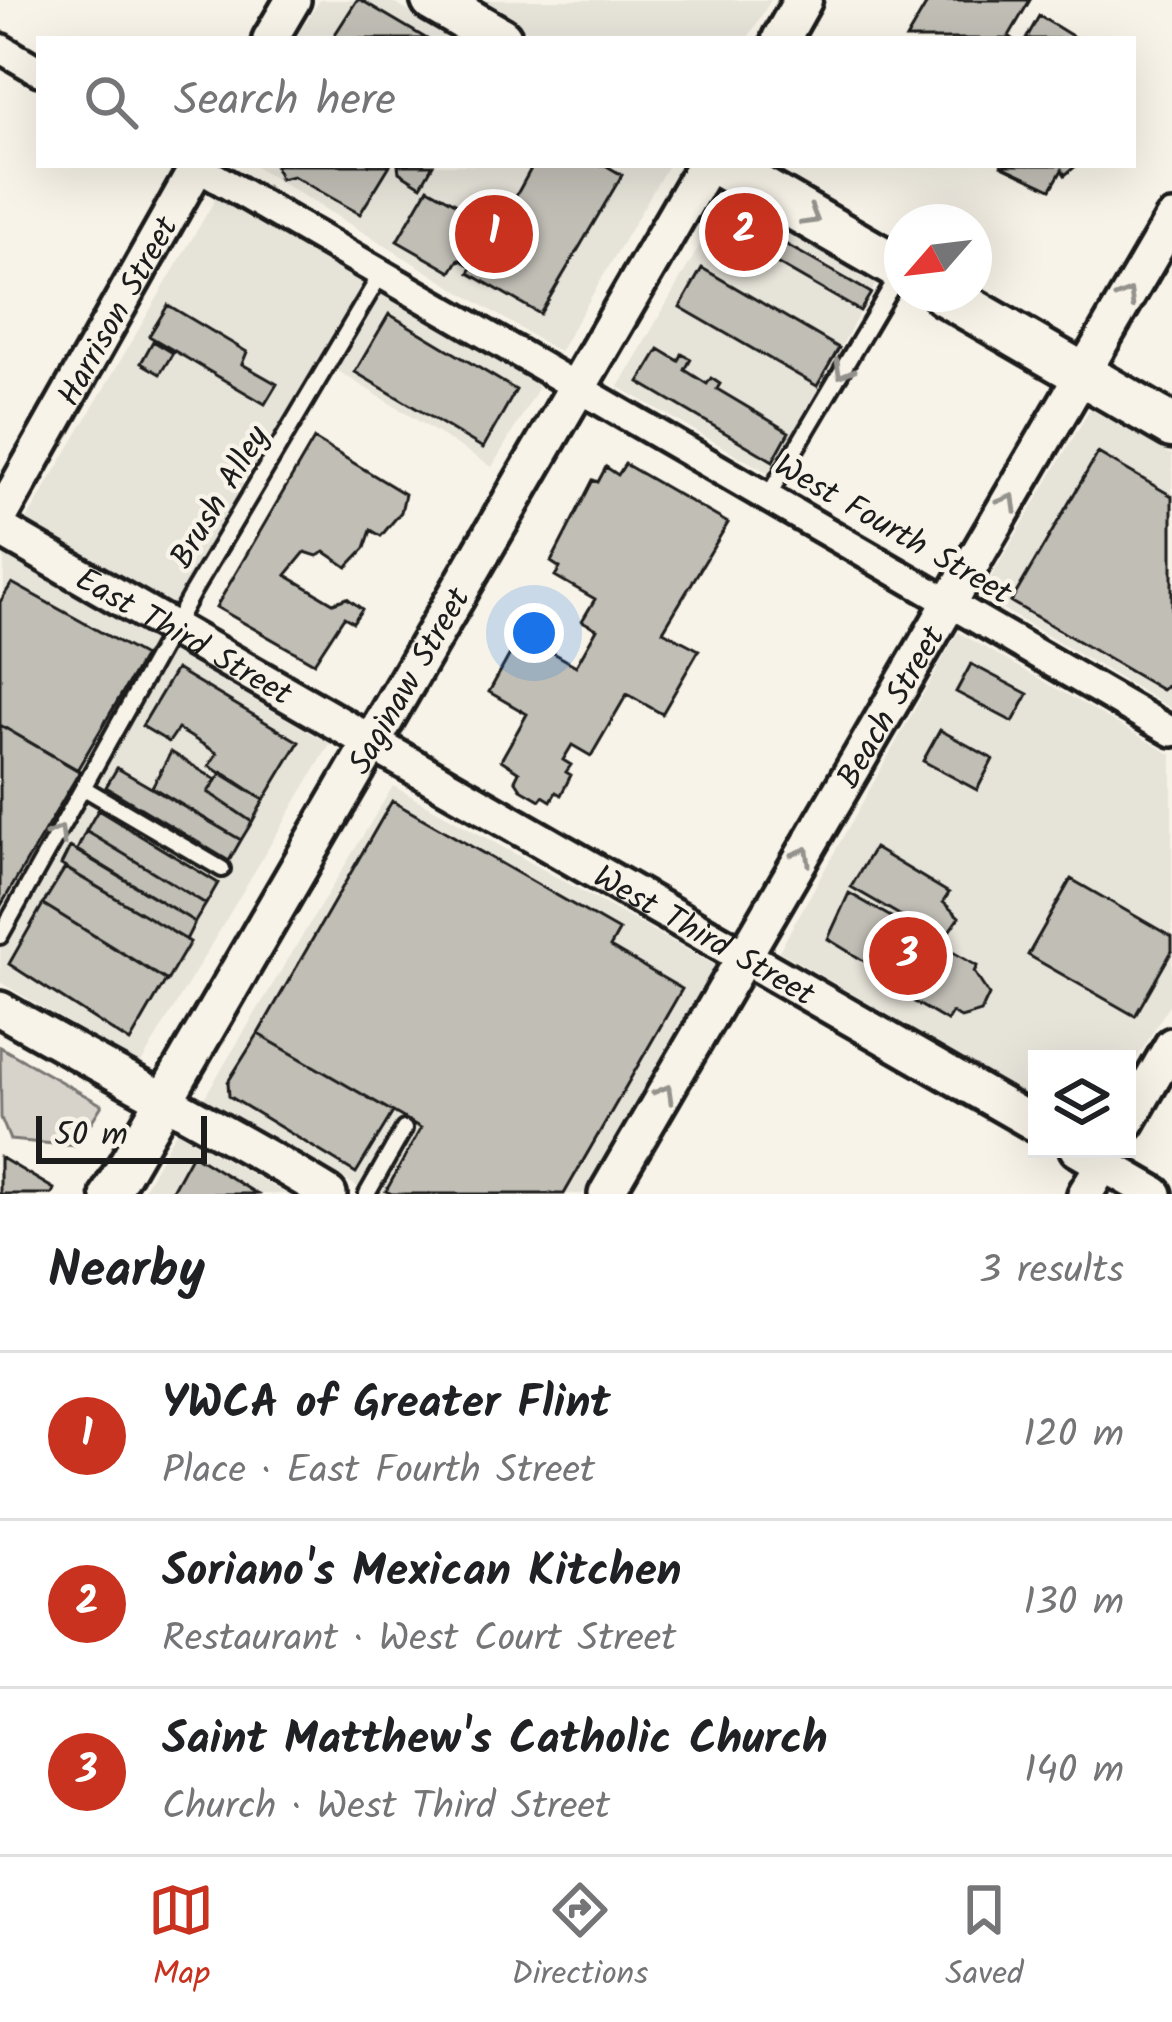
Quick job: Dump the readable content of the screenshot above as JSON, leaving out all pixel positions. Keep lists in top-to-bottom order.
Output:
{
  "streets": {
    "main road": ["Saginaw Street"],
    "street": [
      "Harrison Street",
      "West Fourth Street",
      "East Third Street",
      "Beach Street",
      "West Third Street"
    ],
    "lane": ["Brush Alley"]
  },
  "crossings": [
    ["Brush Alley", "West Fourth Street"],
    ["Brush Alley", "East Third Street"],
    ["West Fourth Street", "Saginaw Street"],
    ["West Fourth Street", "Beach Street"],
    ["East Third Street", "Saginaw Street"],
    ["East Third Street", "West Third Street"],
    ["Saginaw Street", "West Third Street"],
    ["Beach Street", "West Third Street"]
  ],
  "one_way": ["Beach Street"],
  "scale_bar": "50 m",
  "north": "bottom left",
  "page": {
    "search": "Search here",
    "pins": ["2", "1", "3"],
    "scale": "50 m",
    "heading": ["Nearby", "3 results"],
    "list": [
      {
        "mark": "1",
        "name": "YWCA of Greater Flint",
        "note": "Place · East Fourth Street",
        "value": "120 m"
      },
      {
        "mark": "2",
        "name": "Soriano's Mexican Kitchen",
        "note": "Restaurant · West Court Street",
        "value": "130 m"
      },
      {
        "mark": "3",
        "name": "Saint Matthew's Catholic Church",
        "note": "Church · West Third Street",
        "value": "140 m"
      }
    ],
    "nav": ["Map", "Directions", "Saved"]
  }
}
